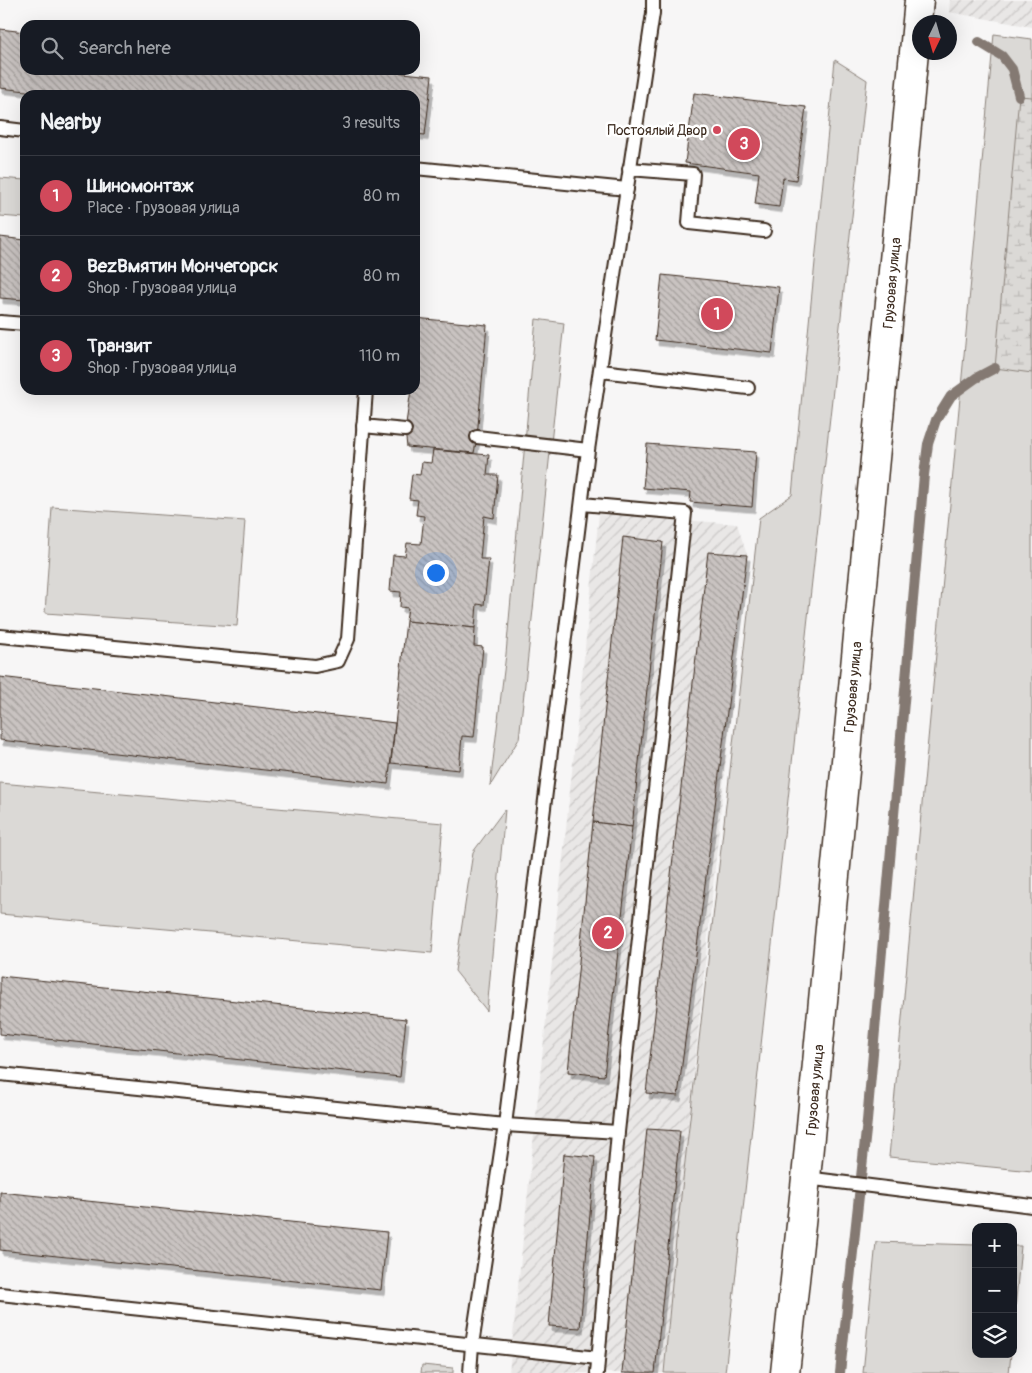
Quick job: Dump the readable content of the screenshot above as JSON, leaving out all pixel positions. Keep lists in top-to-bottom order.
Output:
{
  "streets": {
    "main road": ["Грузовая улица"]
  },
  "places": ["Постоялый Двор"],
  "north": "bottom",
  "page": {
    "search": "Search here",
    "heading": ["Nearby", "3 results"],
    "pins": ["3", "1", "2"],
    "list": [
      {
        "mark": "1",
        "name": "Шиномонтаж",
        "note": "Place · Грузовая улица",
        "value": "80 m"
      },
      {
        "mark": "2",
        "name": "BezВмятин Мончегорск",
        "note": "Shop · Грузовая улица",
        "value": "80 m"
      },
      {
        "mark": "3",
        "name": "Транзит",
        "note": "Shop · Грузовая улица",
        "value": "110 m"
      }
    ],
    "map_buttons": ["+", "−"]
  }
}
